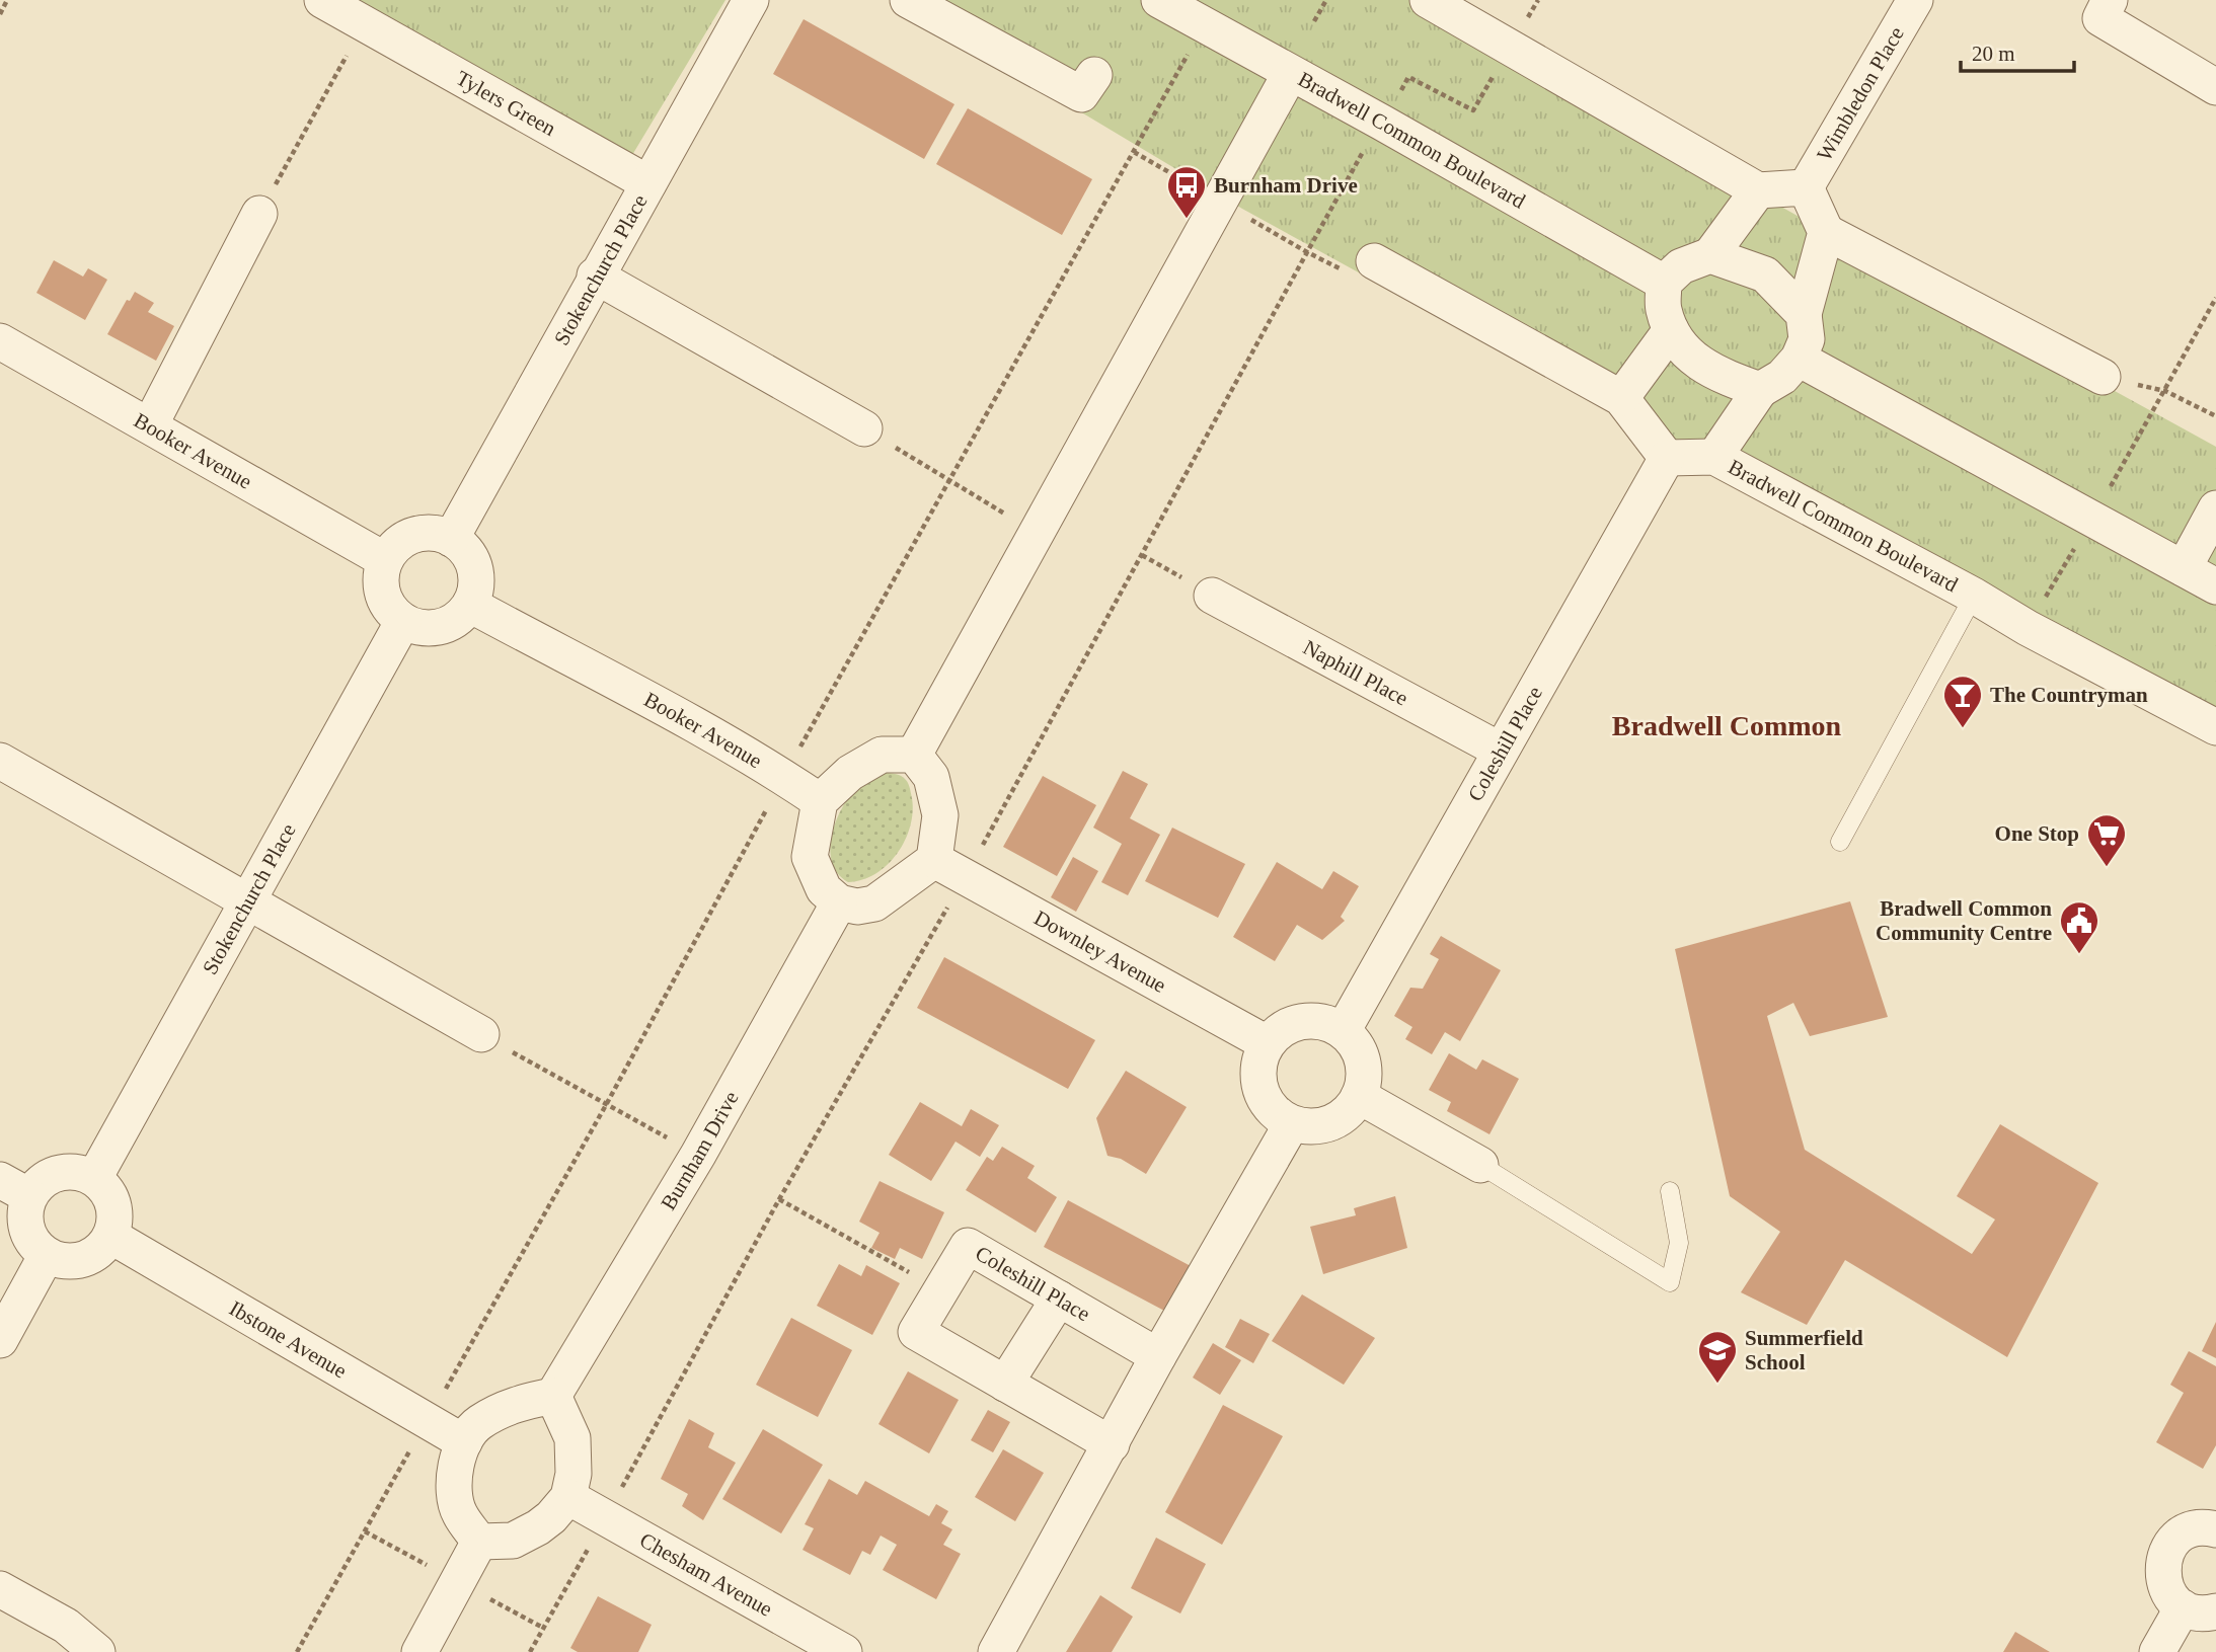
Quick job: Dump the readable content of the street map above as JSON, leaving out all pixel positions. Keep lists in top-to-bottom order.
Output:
{
  "streets": {
    "street": [
      "Wimbledon Place",
      "Tylers Green",
      "Bradwell Common Boulevard",
      "Stokenchurch Place",
      "Booker Avenue",
      "Naphill Place",
      "Coleshill Place",
      "Downley Avenue",
      "Burnham Drive",
      "Ibstone Avenue",
      "Chesham Avenue"
    ]
  },
  "crossings": [
    ["Tylers Green", "Stokenchurch Place"],
    ["Bradwell Common Boulevard", "Coleshill Place"],
    ["Stokenchurch Place", "Booker Avenue"],
    ["Stokenchurch Place", "Ibstone Avenue"],
    ["Booker Avenue", "Downley Avenue"],
    ["Booker Avenue", "Burnham Drive"],
    ["Naphill Place", "Coleshill Place"],
    ["Coleshill Place", "Downley Avenue"],
    ["Downley Avenue", "Burnham Drive"],
    ["Burnham Drive", "Ibstone Avenue"],
    ["Burnham Drive", "Chesham Avenue"],
    ["Ibstone Avenue", "Chesham Avenue"]
  ],
  "districts": ["Bradwell Common"],
  "places": {
    "bus stop": ["Burnham Drive"],
    "bar": ["The Countryman"],
    "supermarket": ["One Stop"],
    "public building": ["Bradwell Common Community Centre"],
    "school or university": ["Summerfield School"]
  },
  "scale_bar": "20 m"
}
